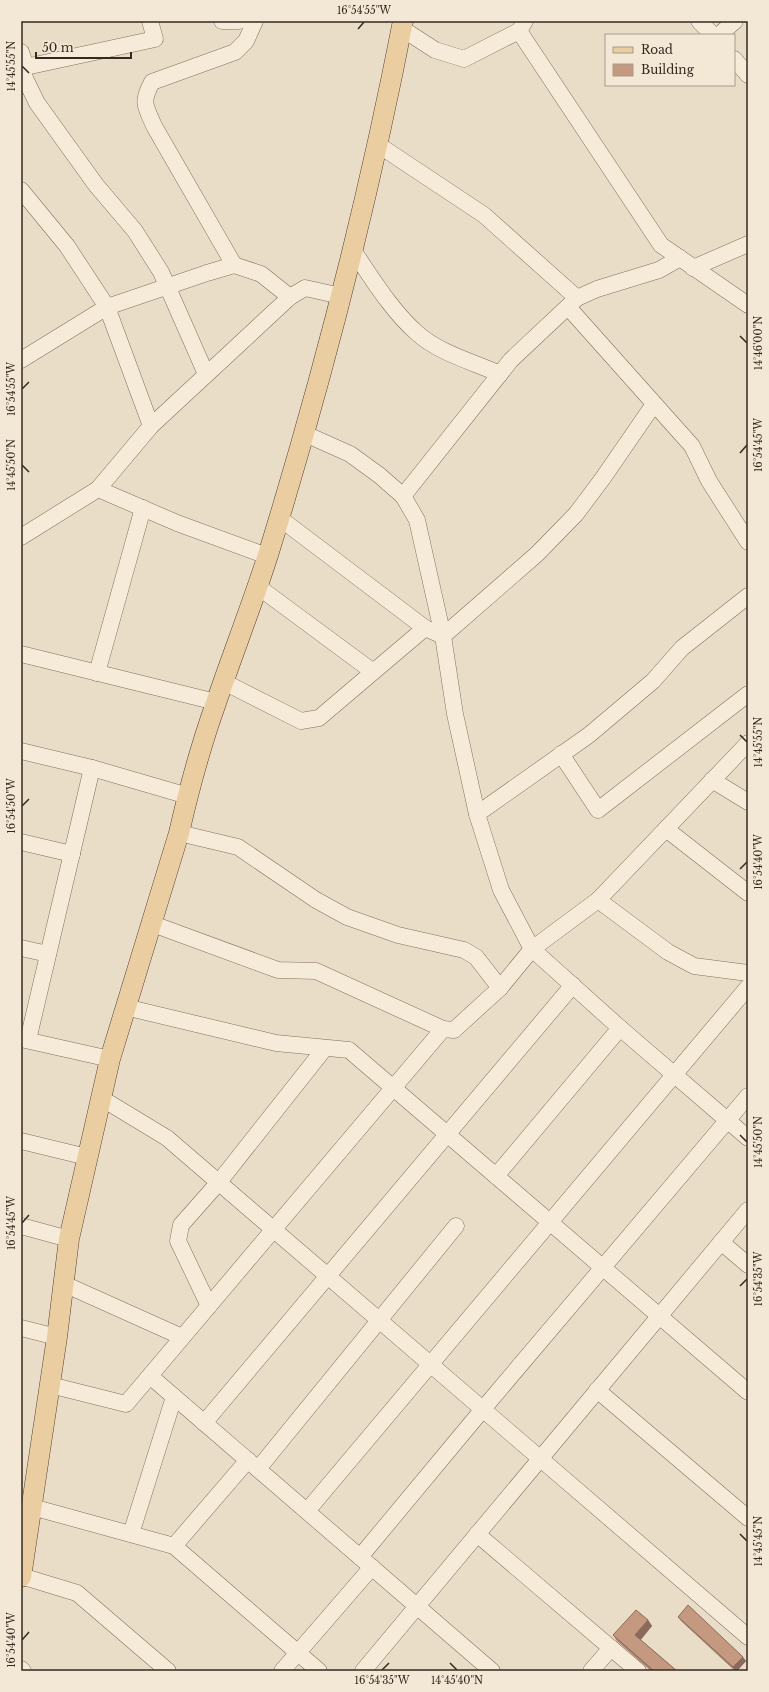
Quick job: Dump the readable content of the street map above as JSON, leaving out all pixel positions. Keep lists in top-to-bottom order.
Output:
{
  "legend": ["Road", "Building"],
  "scale_bar": "50 m",
  "coordinates": [
    "16°54'55\"W",
    "14°45'55\"N",
    "14°46'00\"N",
    "16°54'45\"W",
    "14°45'50\"N",
    "16°54'50\"W",
    "16°54'40\"W",
    "16°54'35\"W",
    "14°45'45\"N",
    "14°45'40\"N"
  ]
}
